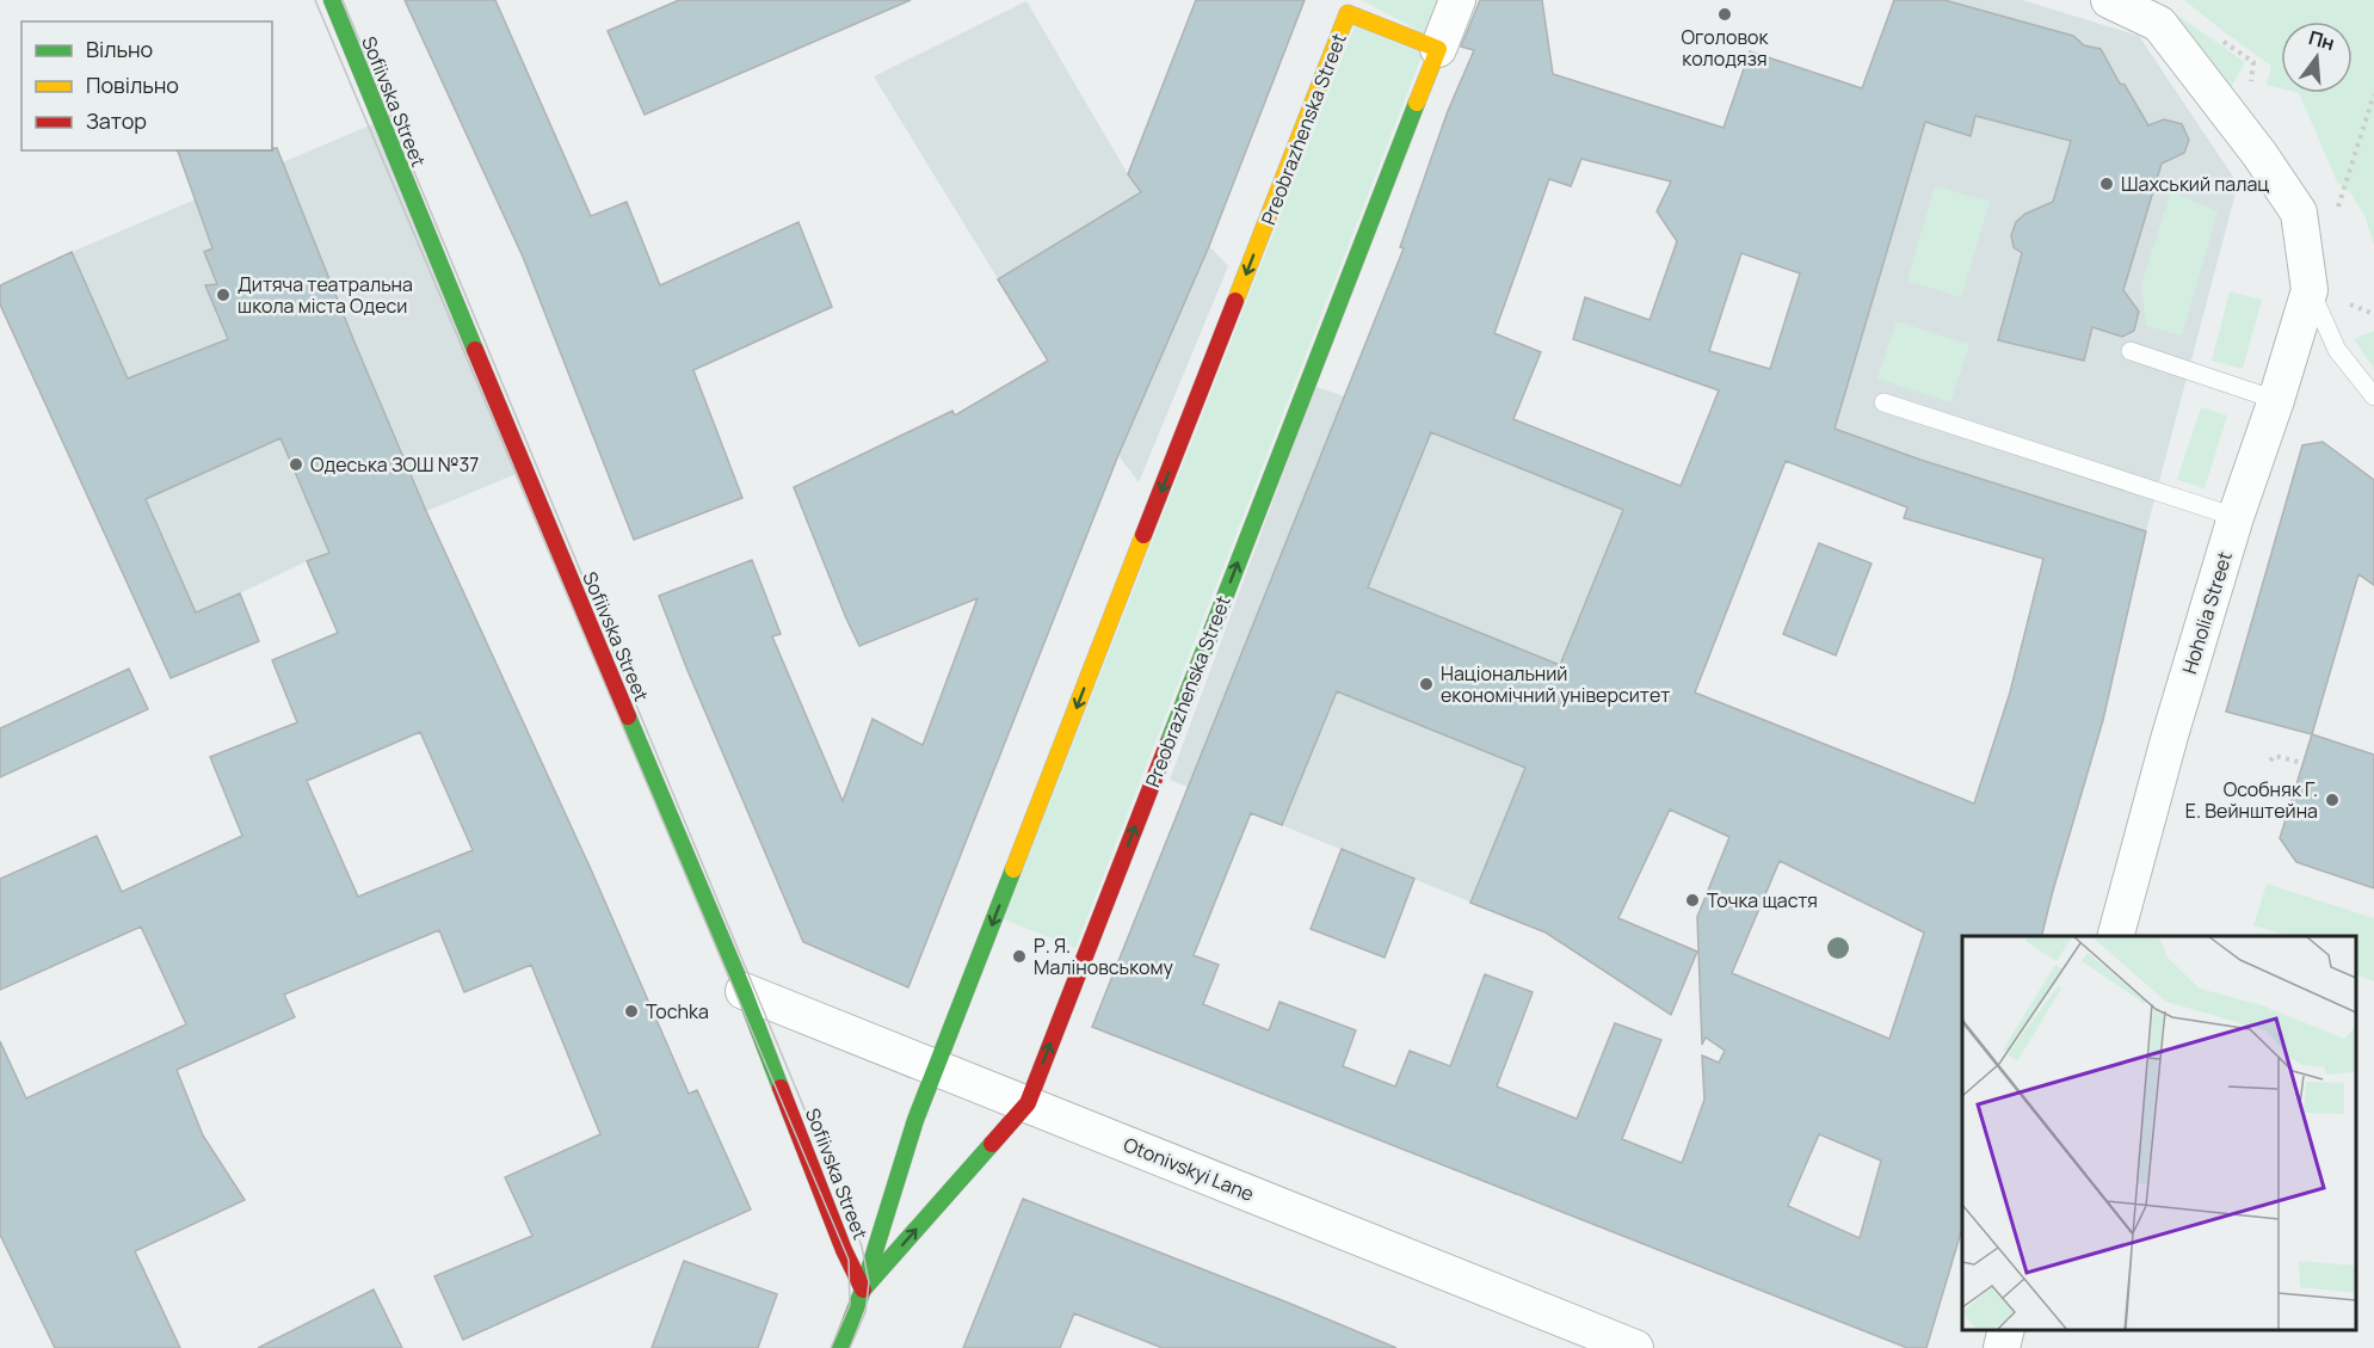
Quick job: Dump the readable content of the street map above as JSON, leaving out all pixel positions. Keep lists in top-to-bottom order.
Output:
{
  "streets": {
    "street": [
      "Sofiivska Street",
      "Preobrazhenska Street",
      "Hoholia Street",
      "Otonivskyi Lane"
    ]
  },
  "crossings": [
    ["Sofiivska Street", "Preobrazhenska Street"],
    ["Sofiivska Street", "Otonivskyi Lane"],
    ["Preobrazhenska Street", "Otonivskyi Lane"]
  ],
  "places": [
    "Оголовок колодязя",
    "Шахський палац",
    "Дитяча театральна школа міста Одеси",
    "Одеська ЗОШ №37",
    "Національний економічний університет",
    "Особняк Г. Е. Вейнштейна",
    "Точка щастя",
    "Р. Я. Маліновському",
    "Tochka"
  ],
  "legend": ["Вільно", "Повільно", "Затор"],
  "north": "top"
}
